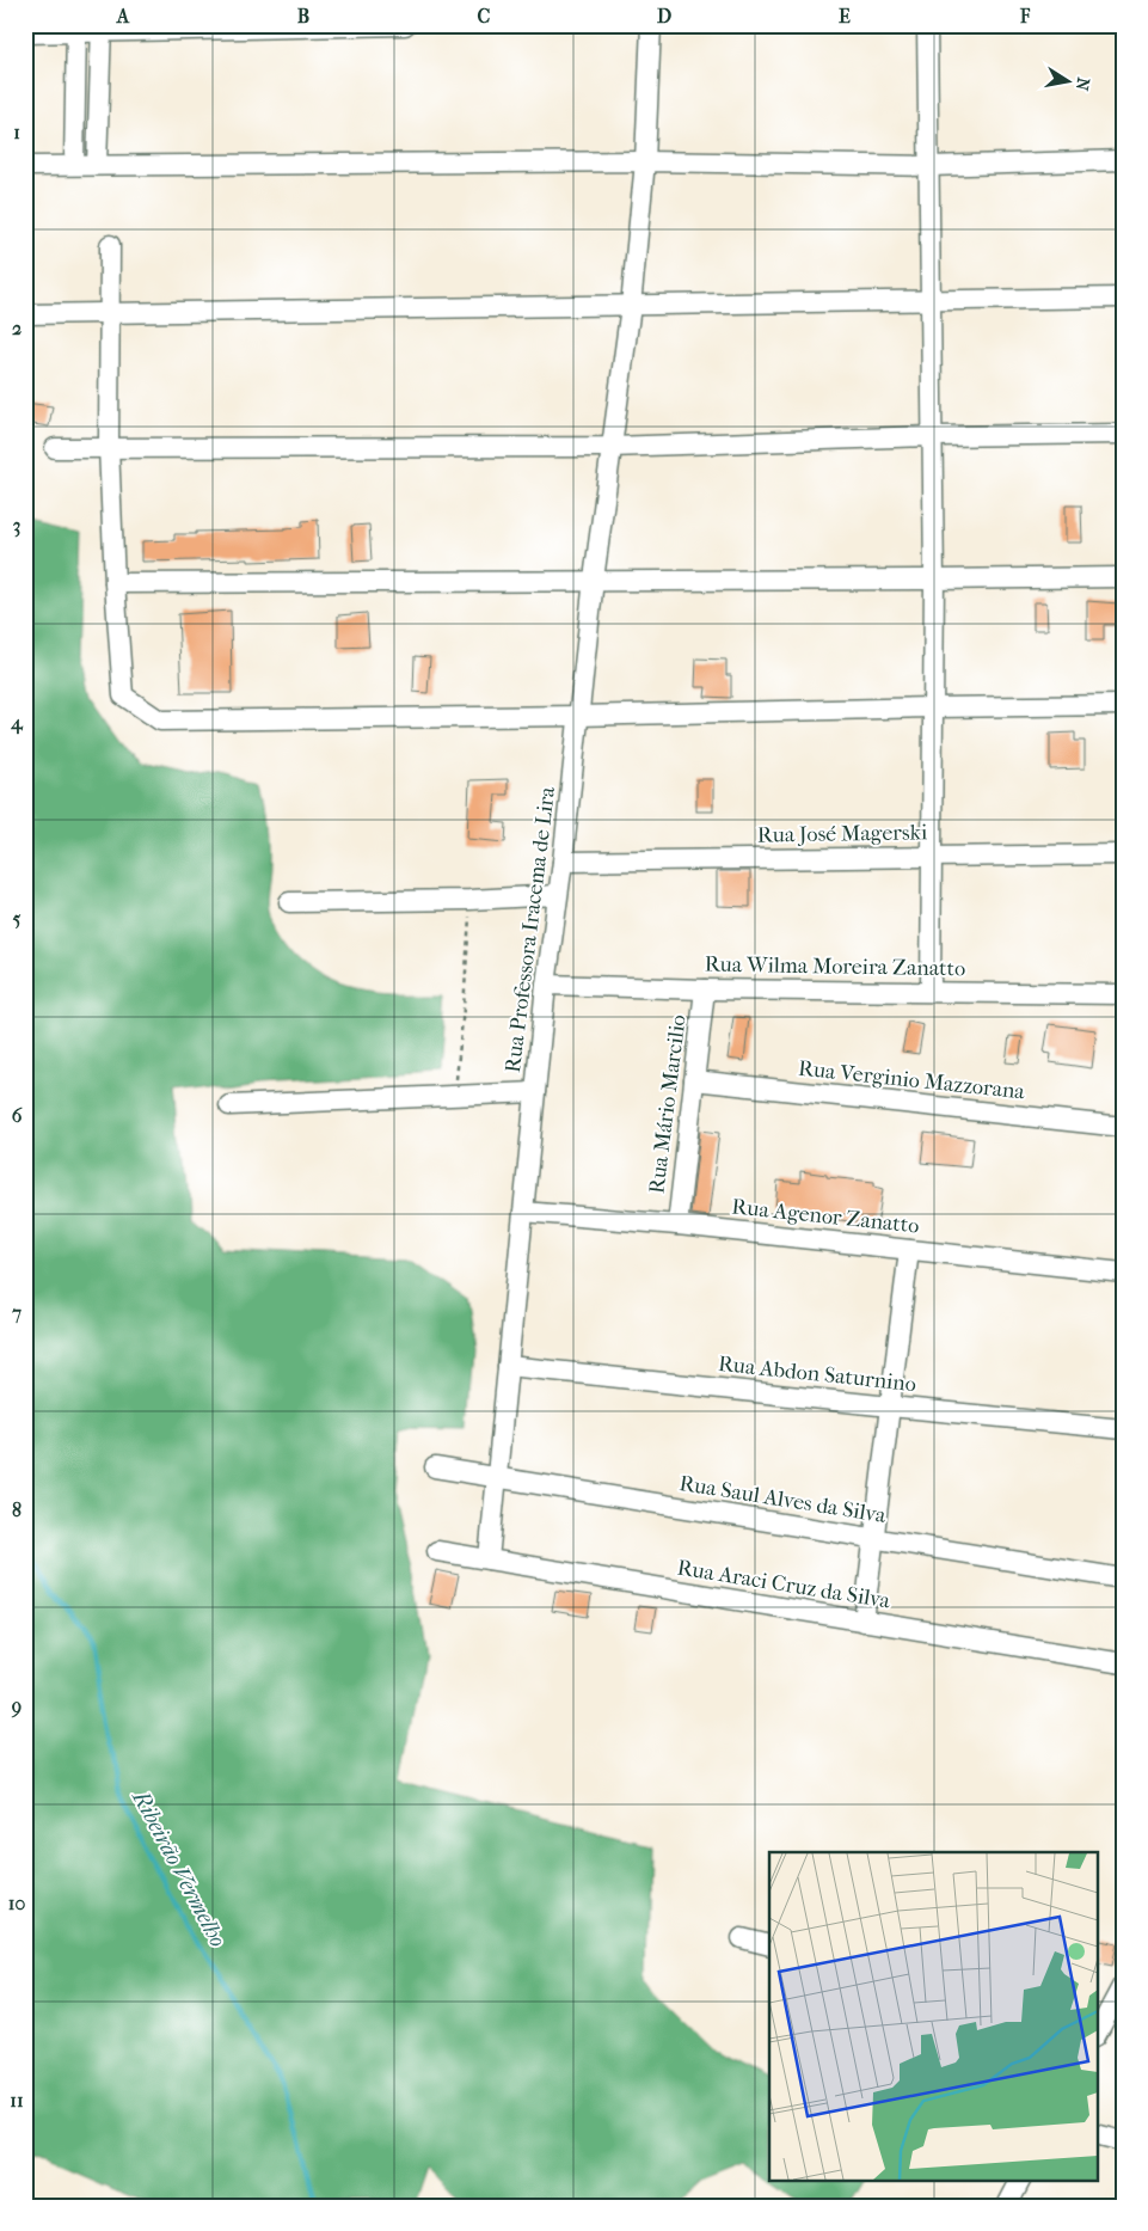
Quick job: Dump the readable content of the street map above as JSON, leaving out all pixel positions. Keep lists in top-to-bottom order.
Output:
{
  "streets": {
    "street": [
      "Rua José Magerski",
      "Rua Professora Iracema de Lira",
      "Rua Wilma Moreira Zanatto",
      "Rua Verginio Mazzorana",
      "Rua Mário Marcilio",
      "Rua Agenor Zanatto",
      "Rua Abdon Saturnino",
      "Rua Saul Alves da Silva",
      "Rua Araci Cruz da Silva"
    ]
  },
  "crossings": [
    ["Rua José Magerski", "Rua Professora Iracema de Lira"],
    ["Rua Professora Iracema de Lira", "Rua Wilma Moreira Zanatto"],
    ["Rua Professora Iracema de Lira", "Rua Agenor Zanatto"],
    ["Rua Professora Iracema de Lira", "Rua Abdon Saturnino"],
    ["Rua Professora Iracema de Lira", "Rua Saul Alves da Silva"],
    ["Rua Professora Iracema de Lira", "Rua Araci Cruz da Silva"],
    ["Rua Wilma Moreira Zanatto", "Rua Mário Marcilio"],
    ["Rua Verginio Mazzorana", "Rua Mário Marcilio"],
    ["Rua Mário Marcilio", "Rua Agenor Zanatto"]
  ],
  "water": ["Ribeirão Vermelho"],
  "north": "right",
  "grid": {
    "columns": [
      "A",
      "B",
      "C",
      "D",
      "E",
      "F"
    ],
    "rows": [
      "1",
      "2",
      "3",
      "4",
      "5",
      "6",
      "7",
      "8",
      "9",
      "10",
      "11"
    ]
  }
}
